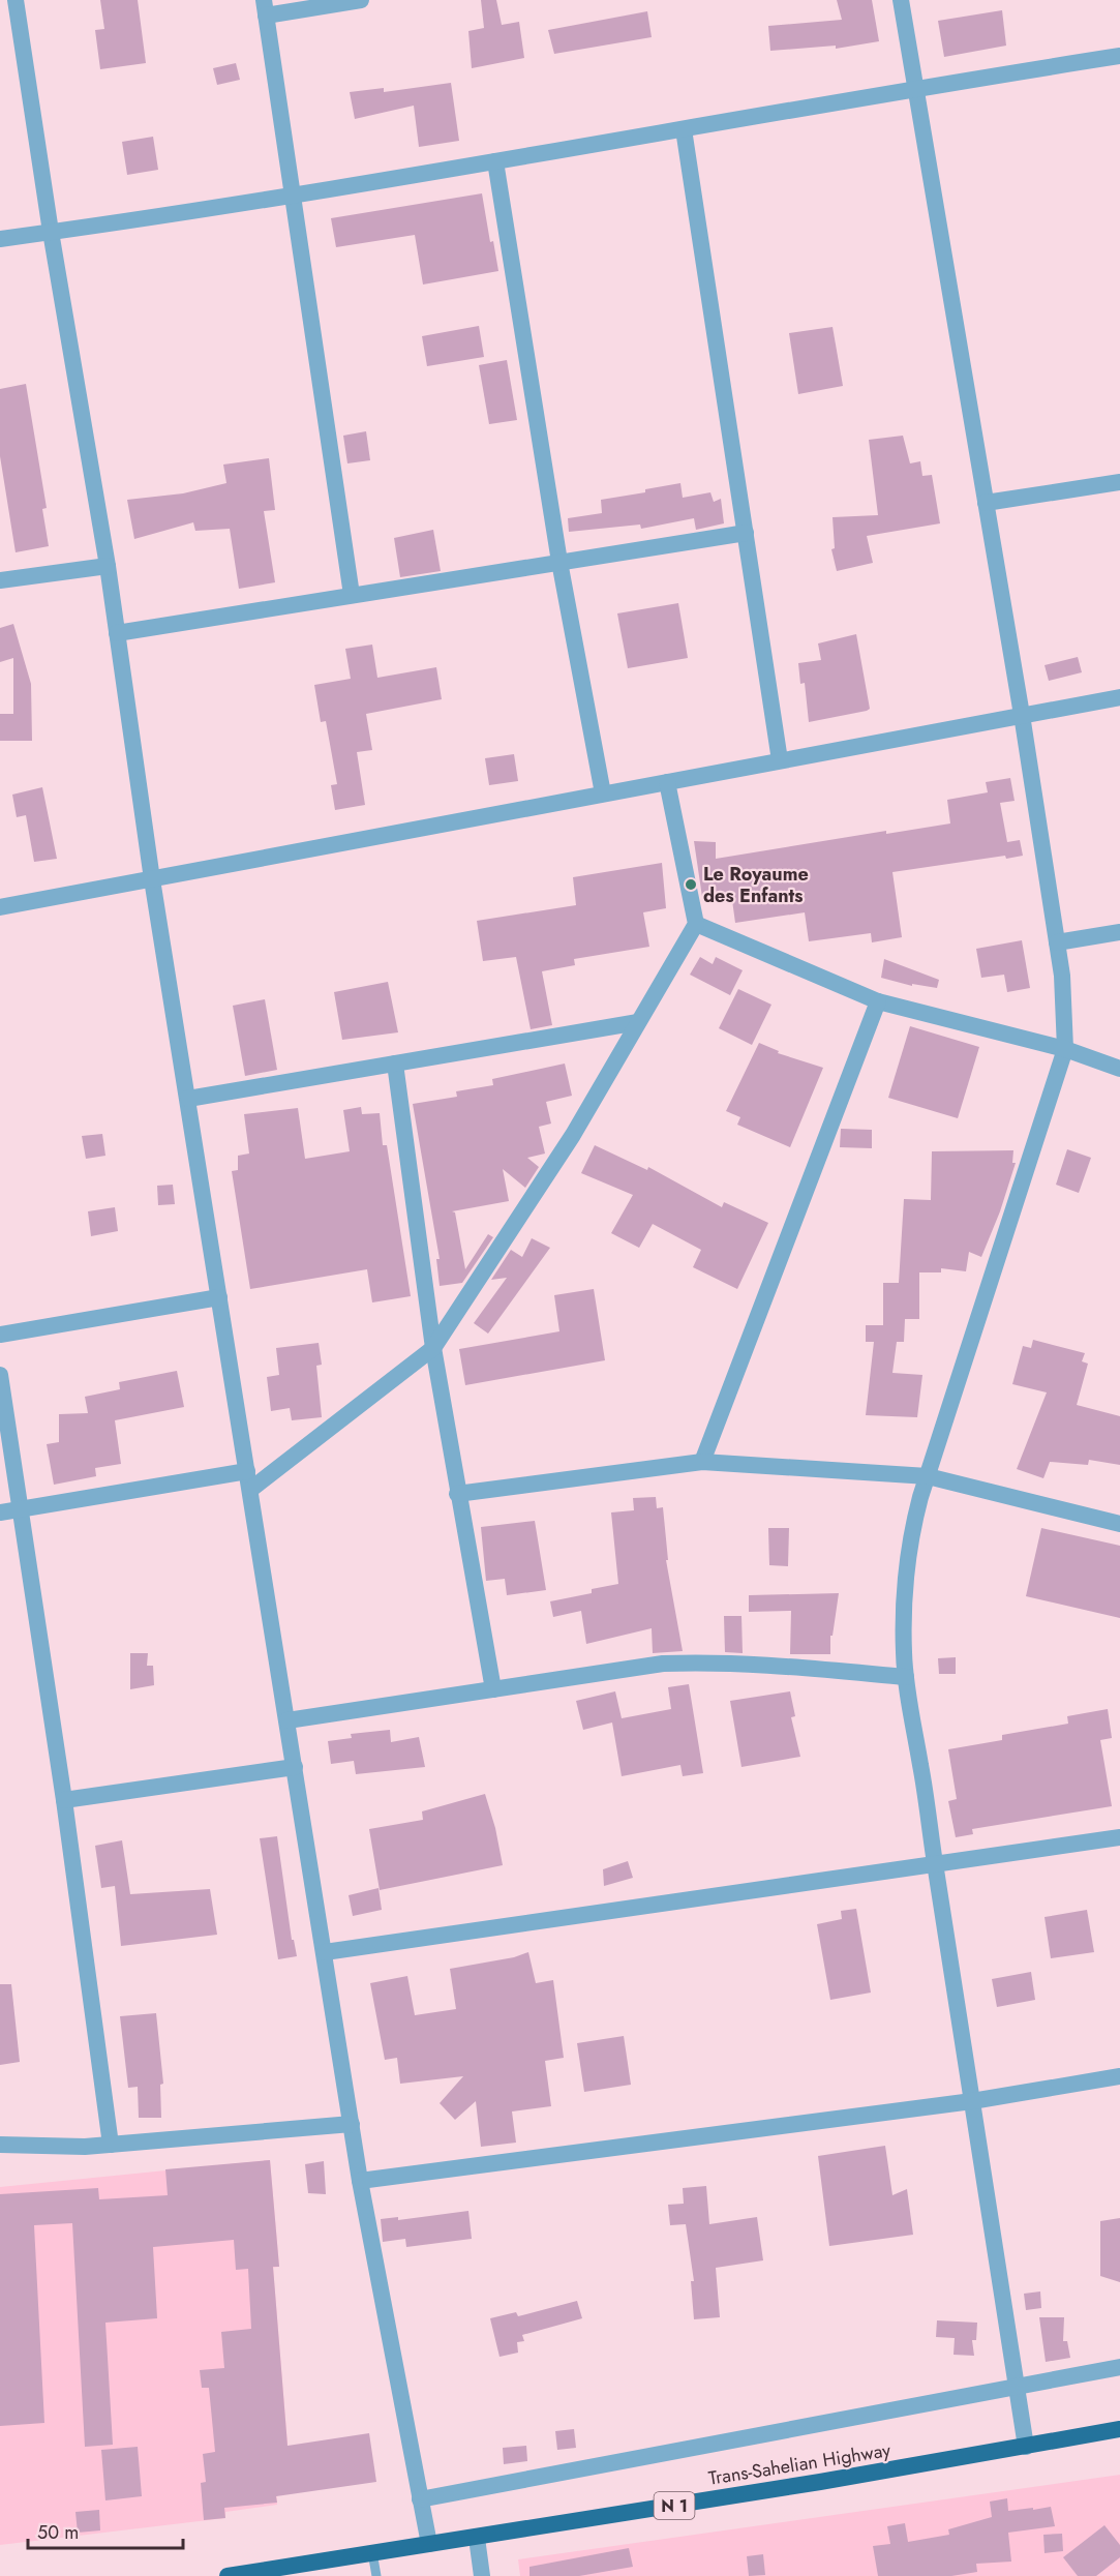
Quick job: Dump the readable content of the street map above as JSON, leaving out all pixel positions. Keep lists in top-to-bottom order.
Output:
{
  "streets": {
    "highway": ["Trans-Sahelian Highway", "N 1"]
  },
  "places": ["Le Royaume des Enfants"],
  "scale_bar": "50 m"
}
